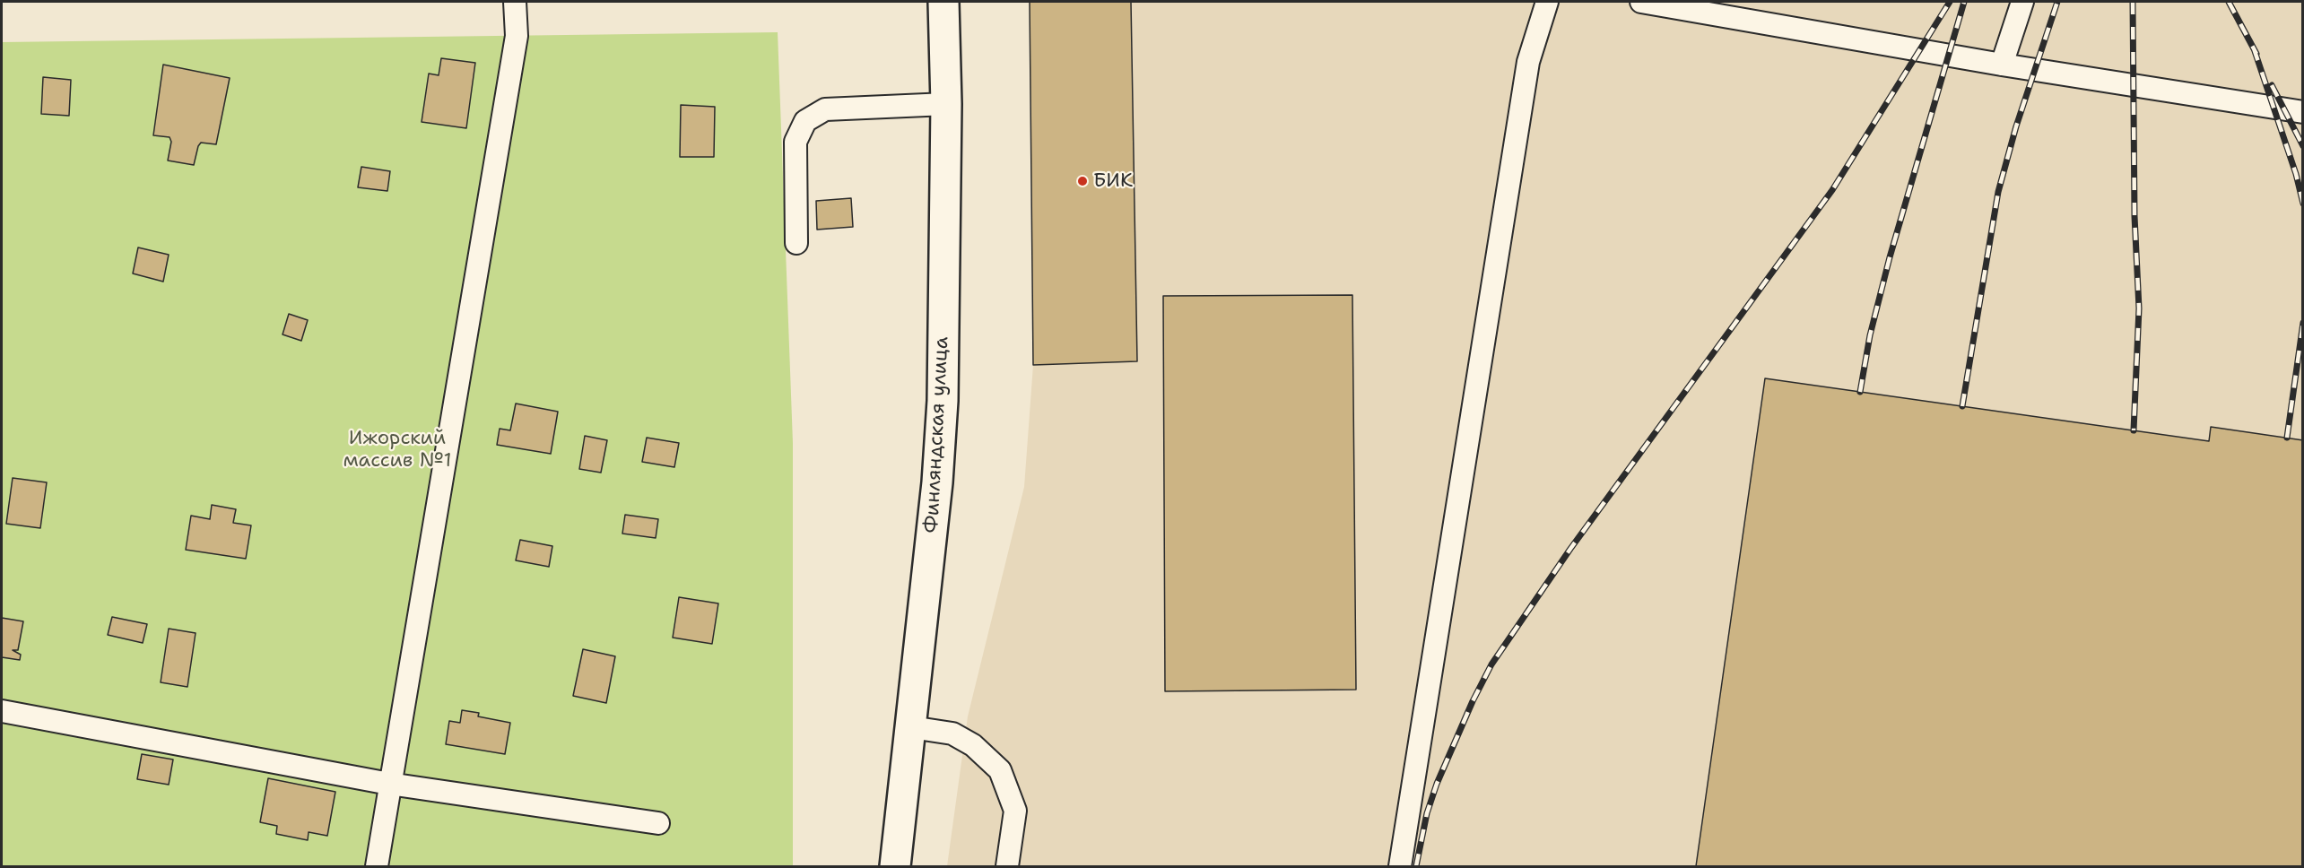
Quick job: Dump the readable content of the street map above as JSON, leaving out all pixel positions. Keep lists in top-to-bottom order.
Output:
{
  "streets": {
    "street": ["Финляндская улица"]
  },
  "parks": ["Ижорский массив №1"],
  "places": ["БИК"]
}
